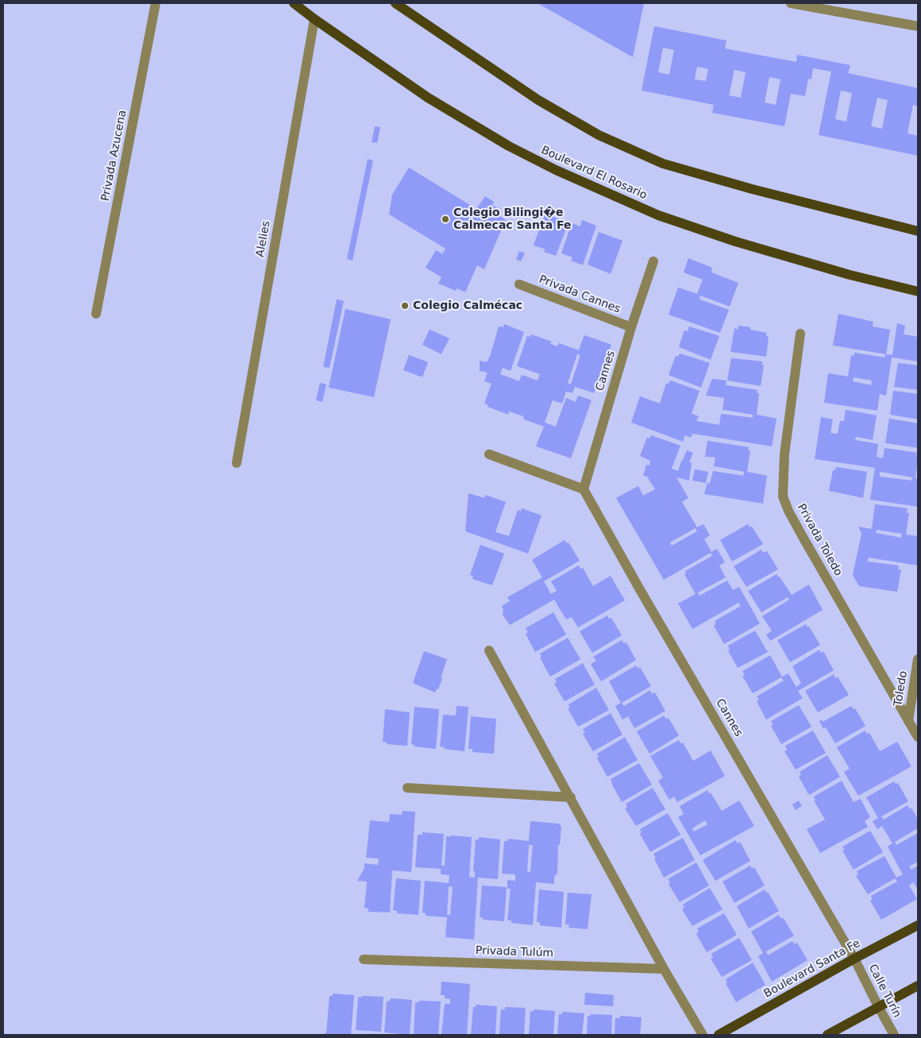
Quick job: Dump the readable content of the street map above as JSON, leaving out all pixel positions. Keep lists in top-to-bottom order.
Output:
{
  "streets": {
    "main road": ["Boulevard El Rosario", "Boulevard Santa Fe"],
    "street": [
      "Privada Azucena",
      "Alelies",
      "Privada Cannes",
      "Cannes",
      "Privada Toledo",
      "Toledo",
      "Privada Tulúm",
      "Calle Turín"
    ]
  },
  "crossings": [
    ["Boulevard El Rosario", "Alelies"],
    ["Privada Cannes", "Cannes"],
    ["Cannes", "Boulevard Santa Fe"],
    ["Cannes", "Calle Turín"],
    ["Privada Toledo", "Toledo"],
    ["Boulevard Santa Fe", "Calle Turín"]
  ],
  "places": ["Colegio Bilingi�e Calmecac Santa Fe", "Colegio Calmécac"]
}
